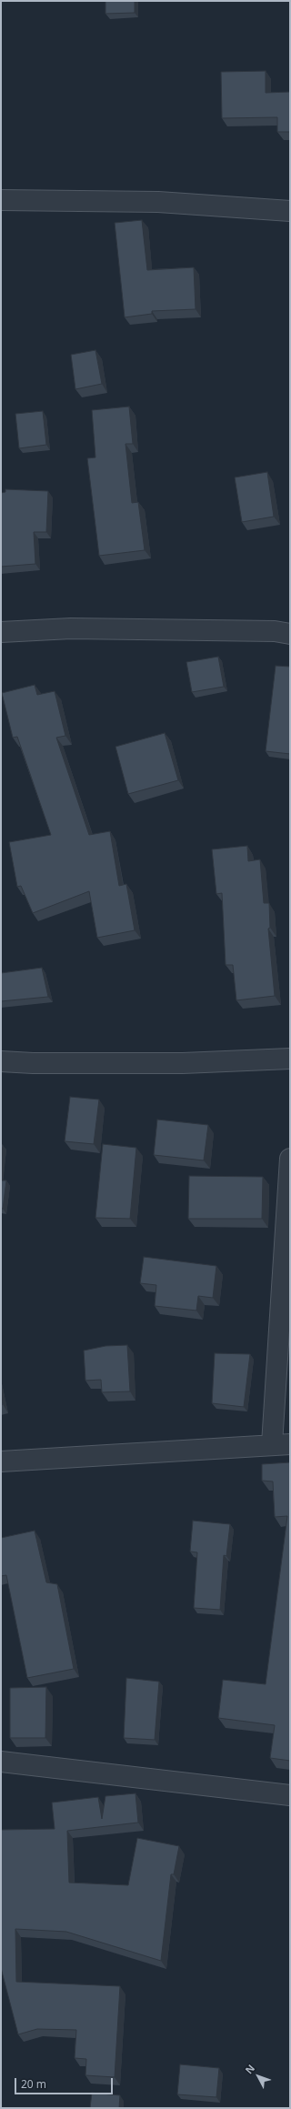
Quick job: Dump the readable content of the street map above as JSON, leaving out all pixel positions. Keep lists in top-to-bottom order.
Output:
{
  "scale_bar": "20 m",
  "north": "top left"
}
